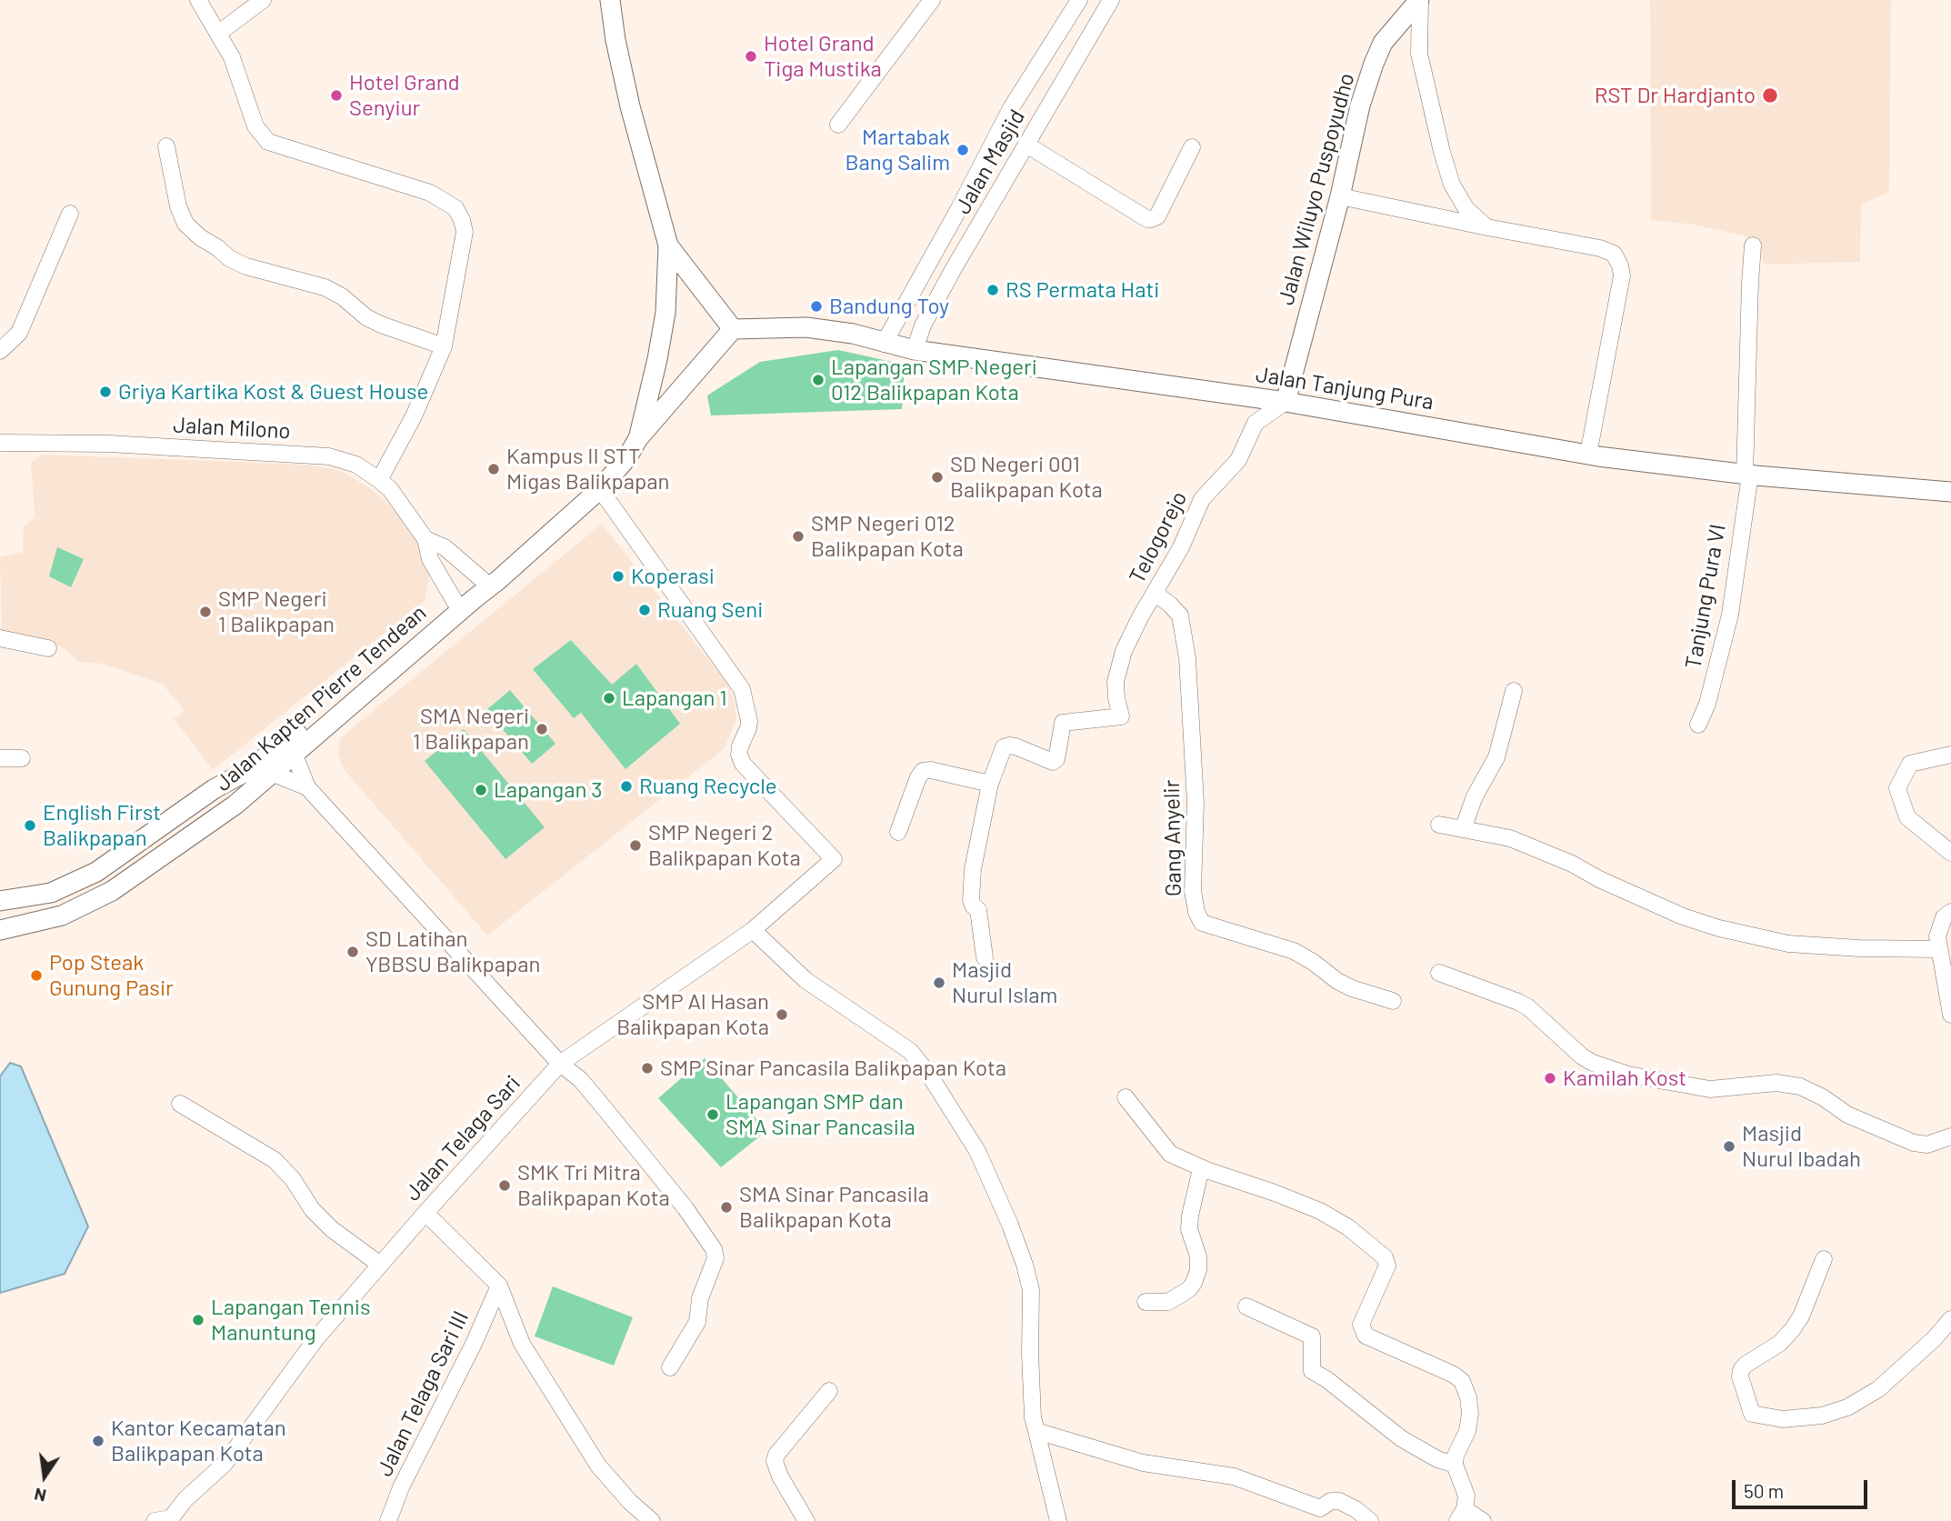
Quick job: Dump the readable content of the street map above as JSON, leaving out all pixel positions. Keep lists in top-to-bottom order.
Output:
{
  "streets": {
    "street": [
      "Jalan Masjid",
      "Jalan Wiluyo Puspoyudho",
      "Jalan Tanjung Pura",
      "Jalan Milono",
      "Telogorejo",
      "Tanjung Pura VI",
      "Jalan Kapten Pierre Tendean",
      "Gang Anyelir",
      "Jalan Telaga Sari",
      "Jalan Telaga Sari III"
    ]
  },
  "crossings": [
    ["Jalan Masjid", "Jalan Tanjung Pura"],
    ["Jalan Wiluyo Puspoyudho", "Jalan Tanjung Pura"],
    ["Jalan Wiluyo Puspoyudho", "Telogorejo"],
    ["Jalan Tanjung Pura", "Telogorejo"],
    ["Jalan Tanjung Pura", "Tanjung Pura VI"],
    ["Jalan Tanjung Pura", "Jalan Kapten Pierre Tendean"],
    ["Telogorejo", "Gang Anyelir"],
    ["Jalan Kapten Pierre Tendean", "Jalan Telaga Sari"]
  ],
  "places": [
    "Hotel Grand Tiga Mustika",
    "Hotel Grand Senyiur",
    "RST Dr Hardjanto",
    "Martabak Bang Salim",
    "RS Permata Hati",
    "Bandung Toy",
    "Lapangan SMP Negeri 012 Balikpapan Kota",
    "Griya Kartika Kost & Guest House",
    "Kampus II STT Migas Balikpapan",
    "SD Negeri 001 Balikpapan Kota",
    "SMP Negeri 012 Balikpapan Kota",
    "Koperasi",
    "Ruang Seni",
    "SMP Negeri 1 Balikpapan",
    "Lapangan 1",
    "SMA Negeri 1 Balikpapan",
    "Ruang Recycle",
    "Lapangan 3",
    "English First Balikpapan",
    "SMP Negeri 2 Balikpapan Kota",
    "SD Latihan YBBSU Balikpapan",
    "Pop Steak Gunung Pasir",
    "Masjid Nurul Islam",
    "SMP Al Hasan Balikpapan Kota",
    "SMP Sinar Pancasila Balikpapan Kota",
    "Kamilah Kost",
    "Lapangan SMP dan SMA Sinar Pancasila",
    "Masjid Nurul Ibadah",
    "SMK Tri Mitra Balikpapan Kota",
    "SMA Sinar Pancasila Balikpapan Kota",
    "Lapangan Tennis Manuntung",
    "Kantor Kecamatan Balikpapan Kota"
  ],
  "scale_bar": "50 m",
  "north": "bottom"
}
